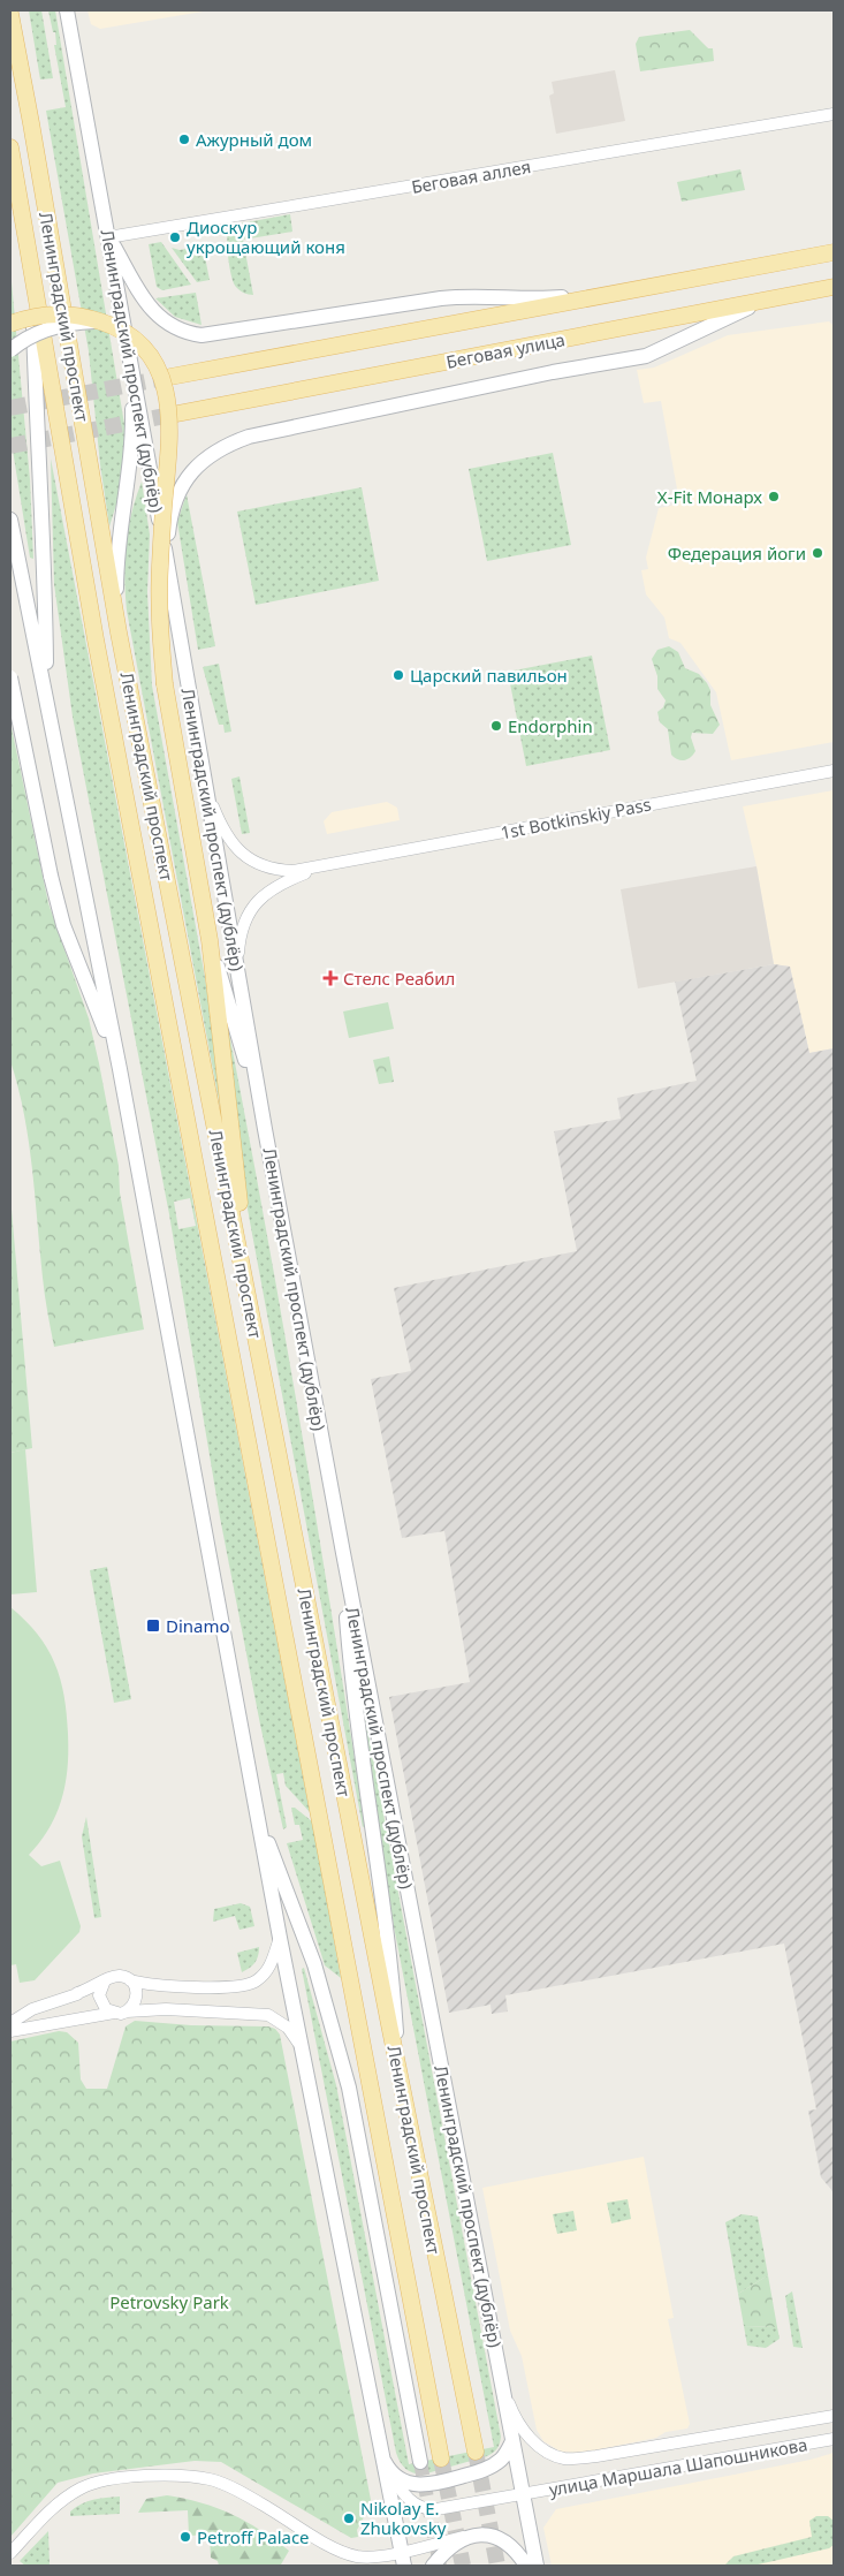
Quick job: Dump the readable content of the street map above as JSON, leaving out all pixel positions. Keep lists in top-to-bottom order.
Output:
{
  "streets": {
    "main road": ["Ленинградский проспект", "Беговая улица", "Ленинградский проспект (дублёр)"],
    "street": ["Беговая аллея", "1st Botkinskiy Pass", "улица Маршала Шапошникова"]
  },
  "crossings": [
    ["Беговая аллея", "Беговая улица"],
    ["Беговая аллея", "Ленинградский проспект (дублёр)"],
    ["Беговая улица", "Ленинградский проспект (дублёр)"],
    ["Ленинградский проспект (дублёр)", "1st Botkinskiy Pass"],
    ["Ленинградский проспект (дублёр)", "улица Маршала Шапошникова"]
  ],
  "parks": ["Petrovsky Park"],
  "places": {
    "other": [
      "Ажурный дом",
      "Диоскур укрощающий коня",
      "X-Fit Монарх",
      "Федерация йоги",
      "Царский павильон",
      "Endorphin",
      "Nikolay E. Zhukovsky",
      "Petroff Palace"
    ],
    "health": ["Стелс Реабил"],
    "transit": ["Dinamo"]
  }
}
